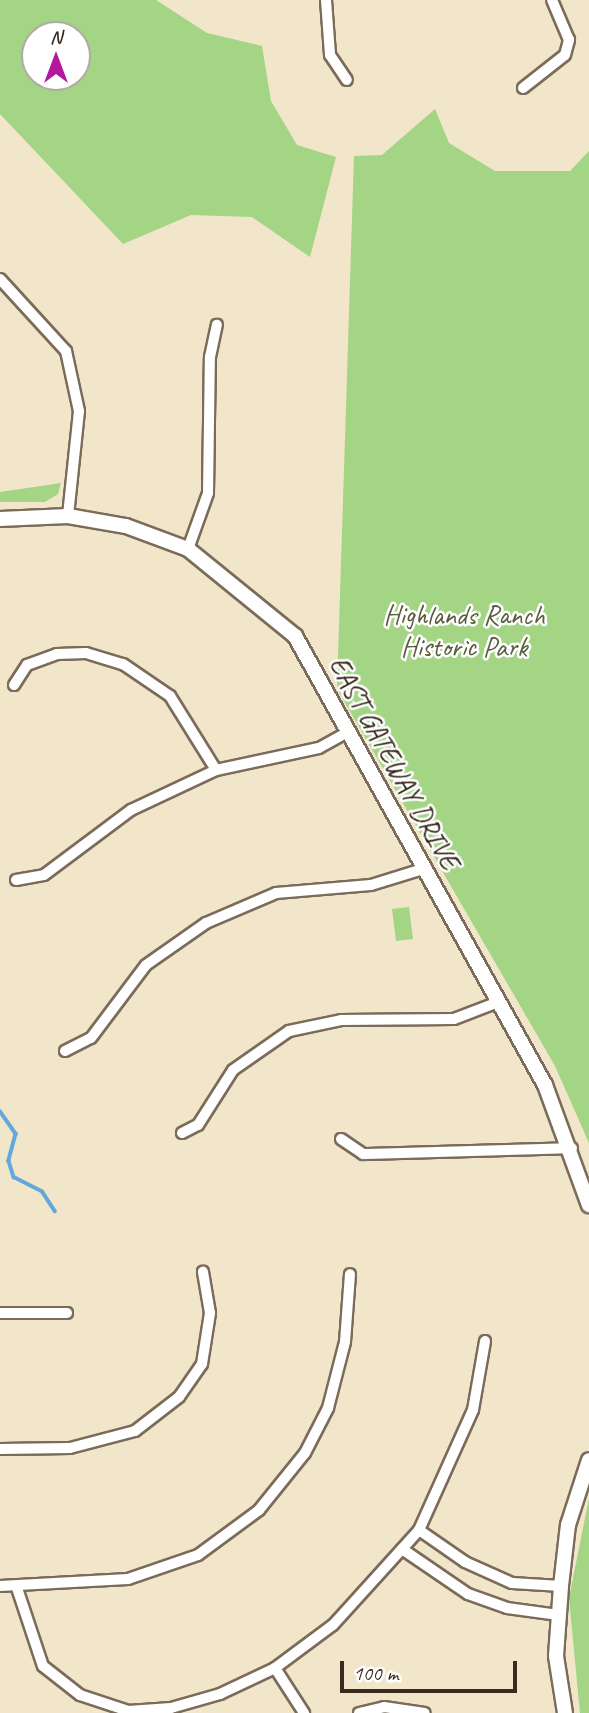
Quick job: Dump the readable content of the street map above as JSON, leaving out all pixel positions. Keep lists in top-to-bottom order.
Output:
{
  "streets": {
    "street": ["EAST GATEWAY DRIVE"]
  },
  "parks": ["Highlands Ranch Historic Park"],
  "scale_bar": "100 m",
  "north": "top"
}
